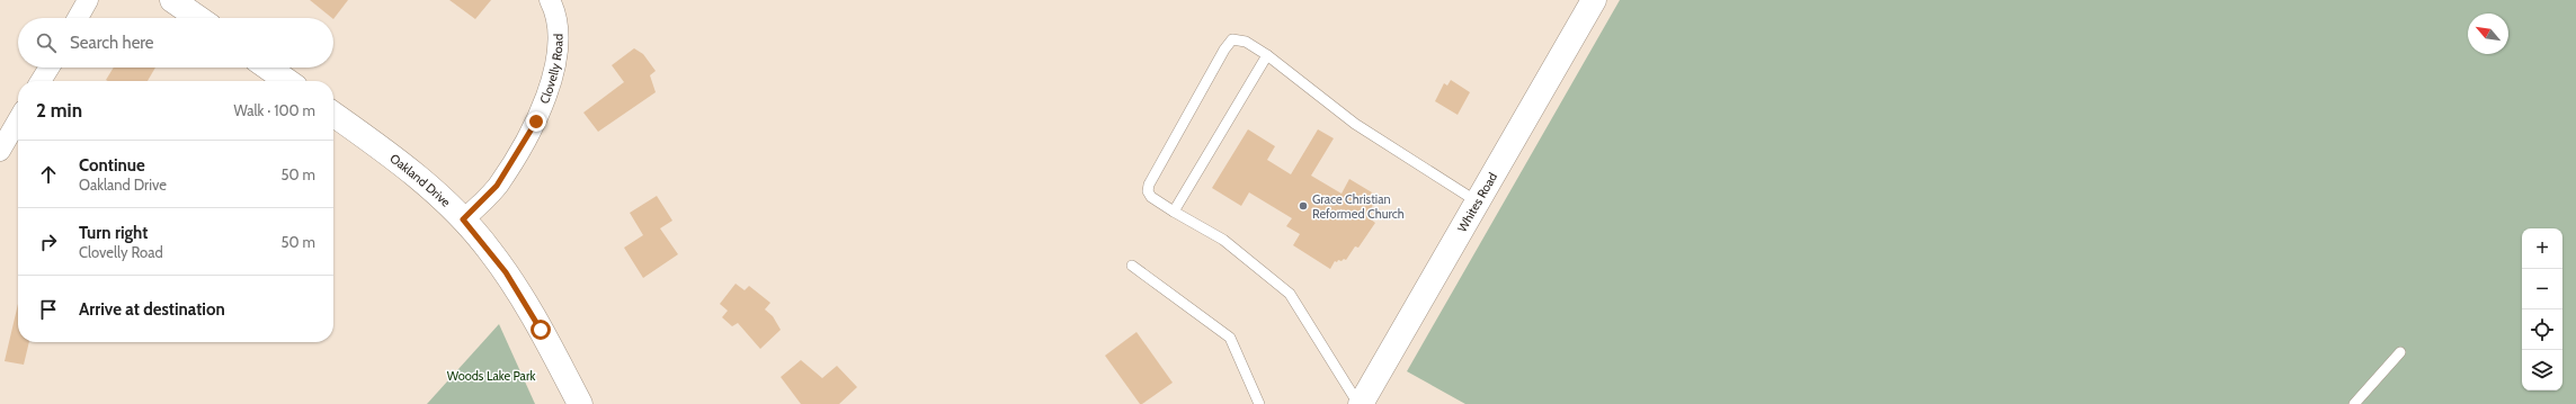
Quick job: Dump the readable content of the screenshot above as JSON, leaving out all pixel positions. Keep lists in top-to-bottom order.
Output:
{
  "streets": {
    "main road": ["Oakland Drive", "Whites Road"],
    "street": ["Clovelly Road"]
  },
  "crossings": [
    ["Clovelly Road", "Oakland Drive"]
  ],
  "parks": ["Woods Lake Park"],
  "places": ["Grace Christian Reformed Church"],
  "north": "top left",
  "page": {
    "search": "Search here",
    "heading": ["2 min", "Walk · 100 m"],
    "list": [
      ["Continue", "Oakland Drive", "50 m"],
      ["Turn right", "Clovelly Road", "50 m"],
      "Arrive at destination"
    ],
    "map_buttons": ["+", "−"]
  }
}
